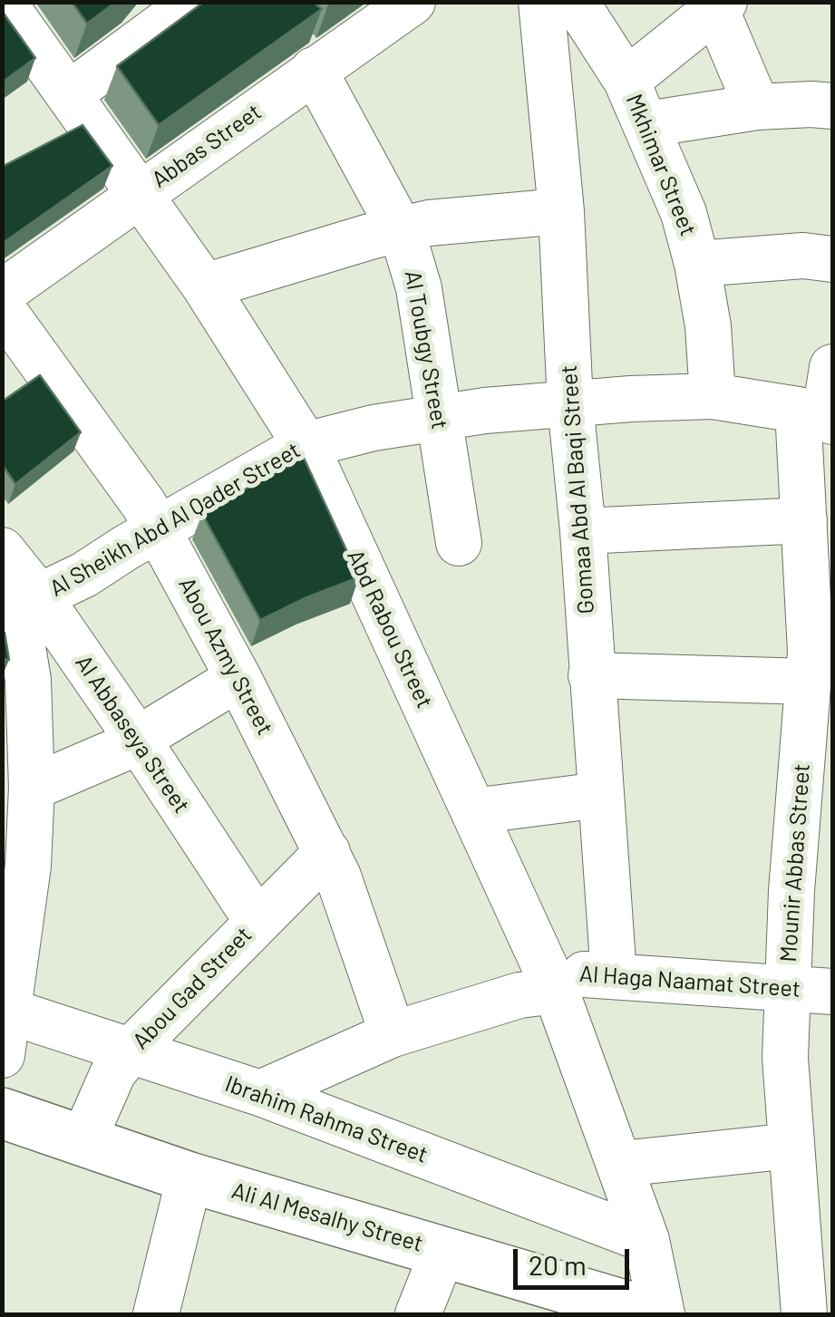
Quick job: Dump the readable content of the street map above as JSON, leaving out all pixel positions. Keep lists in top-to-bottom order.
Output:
{
  "streets": {
    "street": [
      "Abbas Street",
      "Mkhimar Street",
      "Al Toubgy Street",
      "Gomaa Abd Al Baqi Street",
      "Al Sheikh Abd Al Qader Street",
      "Abd Rabou Street",
      "Abou Azmy Street",
      "Al Abbaseya Street",
      "Mounir Abbas Street",
      "Al Haga Naamat Street",
      "Abou Gad Street",
      "Ibrahim Rahma Street",
      "Ali Al Mesalhy Street"
    ]
  },
  "crossings": [
    ["Abbas Street", "Al Toubgy Street"],
    ["Abbas Street", "Abd Rabou Street"],
    ["Mkhimar Street", "Al Sheikh Abd Al Qader Street"],
    ["Al Toubgy Street", "Al Sheikh Abd Al Qader Street"],
    ["Gomaa Abd Al Baqi Street", "Al Sheikh Abd Al Qader Street"],
    ["Gomaa Abd Al Baqi Street", "Al Haga Naamat Street"],
    ["Al Sheikh Abd Al Qader Street", "Abd Rabou Street"],
    ["Al Sheikh Abd Al Qader Street", "Abou Azmy Street"],
    ["Al Sheikh Abd Al Qader Street", "Al Abbaseya Street"],
    ["Al Sheikh Abd Al Qader Street", "Mounir Abbas Street"],
    ["Abd Rabou Street", "Al Haga Naamat Street"],
    ["Abd Rabou Street", "Ibrahim Rahma Street"],
    ["Abou Azmy Street", "Al Haga Naamat Street"],
    ["Abou Azmy Street", "Abou Gad Street"],
    ["Al Abbaseya Street", "Abou Gad Street"],
    ["Mounir Abbas Street", "Al Haga Naamat Street"],
    ["Al Haga Naamat Street", "Ibrahim Rahma Street"],
    ["Abou Gad Street", "Ibrahim Rahma Street"],
    ["Abou Gad Street", "Ali Al Mesalhy Street"]
  ],
  "scale_bar": "20 m"
}
